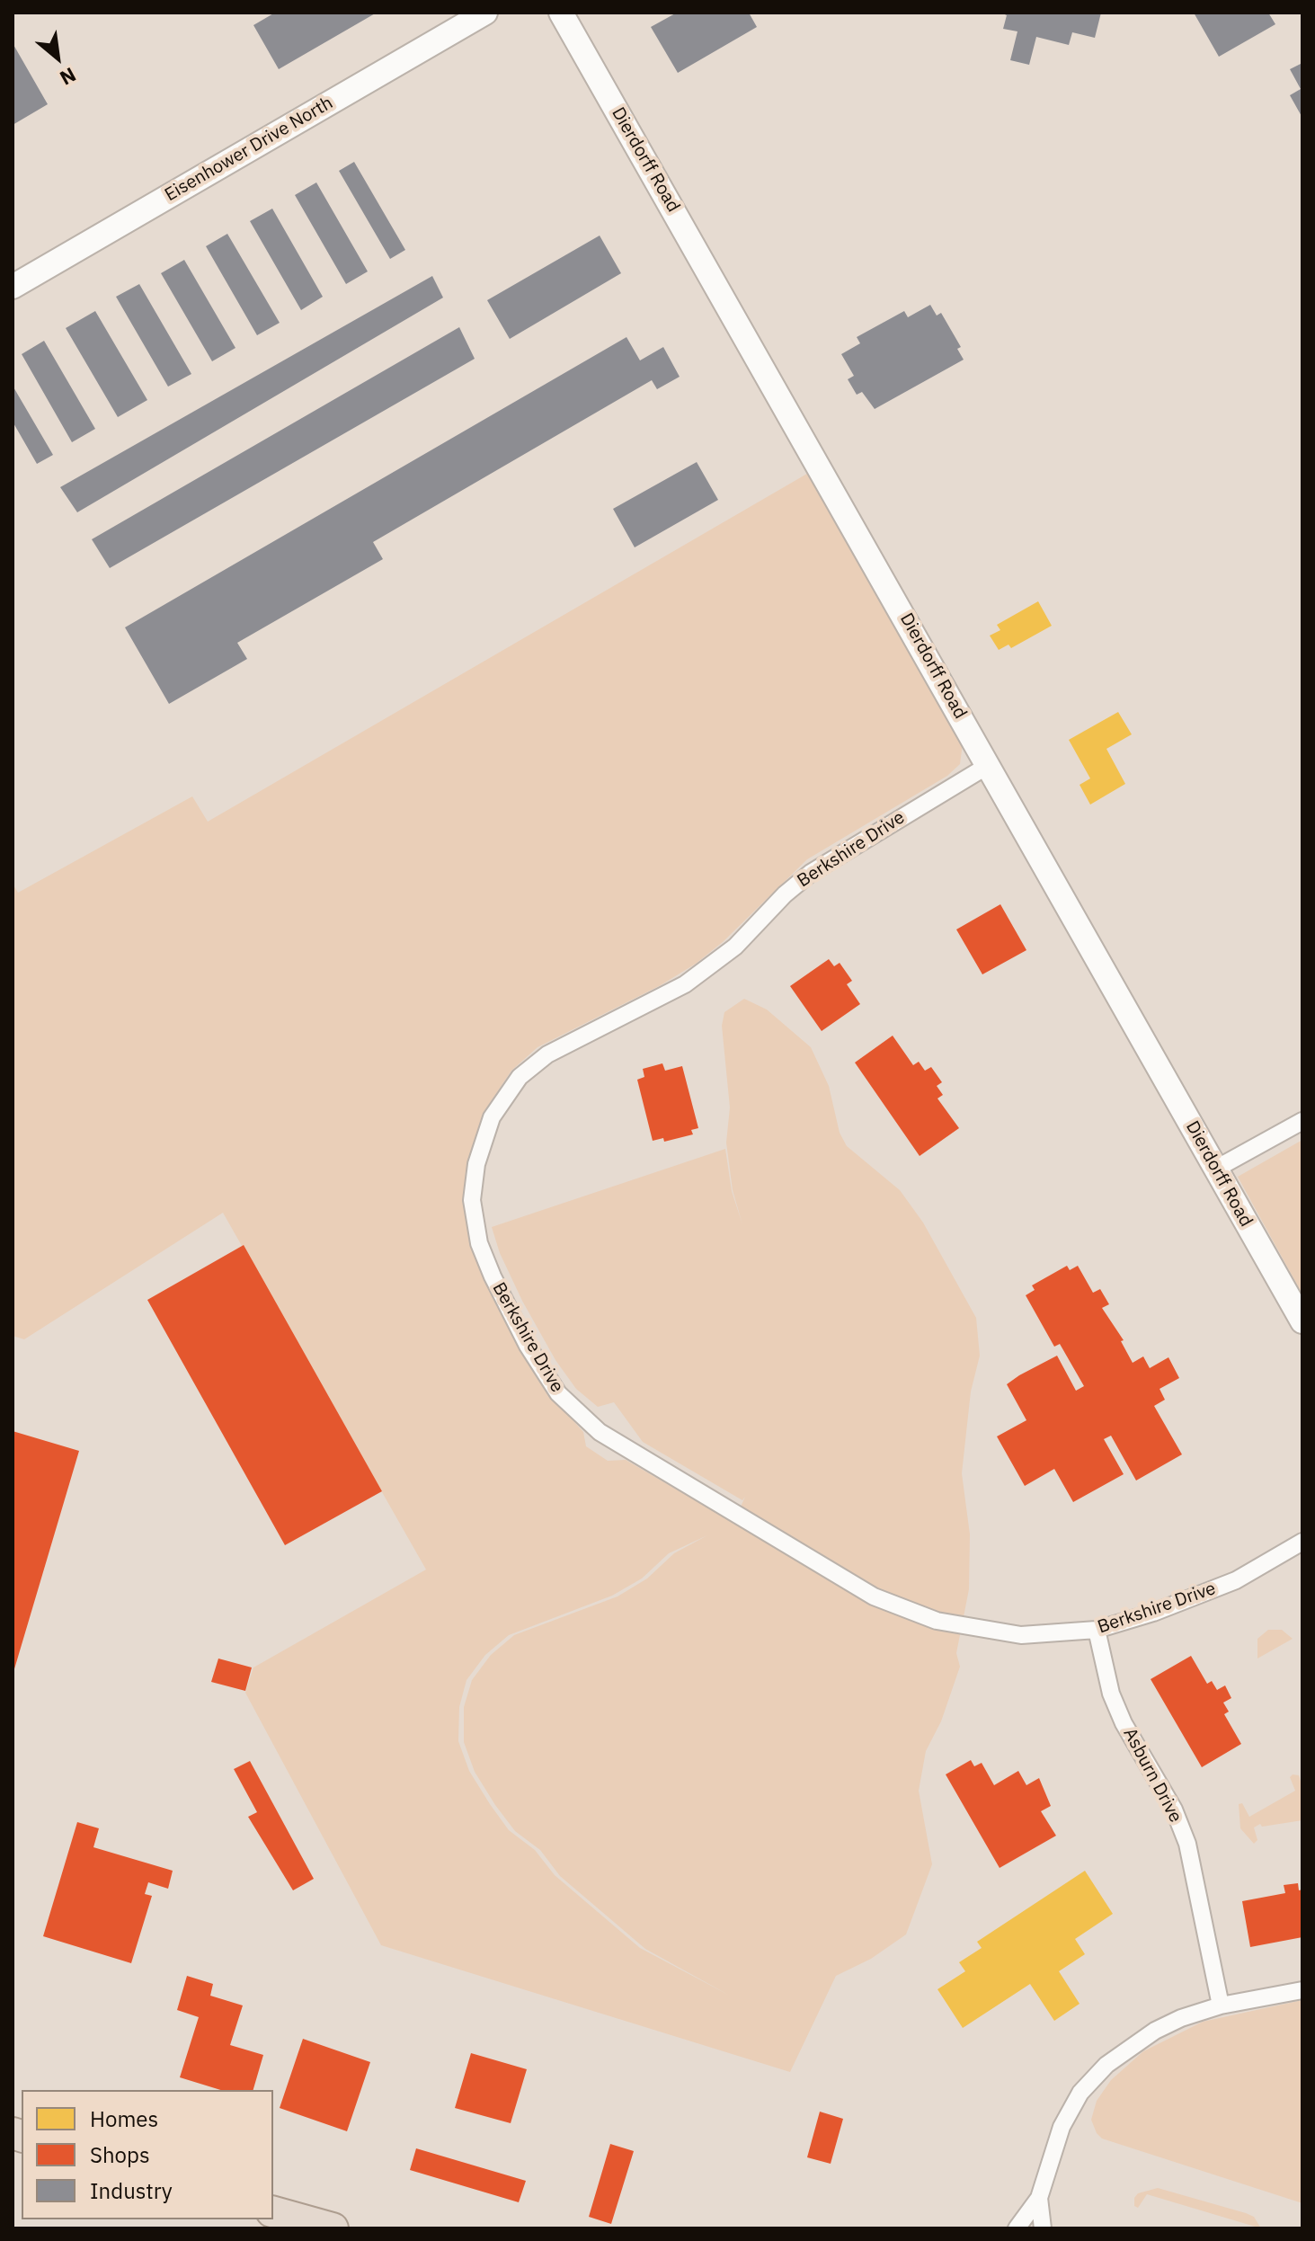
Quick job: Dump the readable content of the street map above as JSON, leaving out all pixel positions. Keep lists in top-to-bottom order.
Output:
{
  "streets": {
    "street": [
      "Eisenhower Drive North",
      "Dierdorff Road",
      "Berkshire Drive",
      "Asburn Drive"
    ]
  },
  "crossings": [
    ["Dierdorff Road", "Berkshire Drive"],
    ["Berkshire Drive", "Asburn Drive"]
  ],
  "legend": ["Homes", "Shops", "Industry"],
  "north": "bottom right"
}
